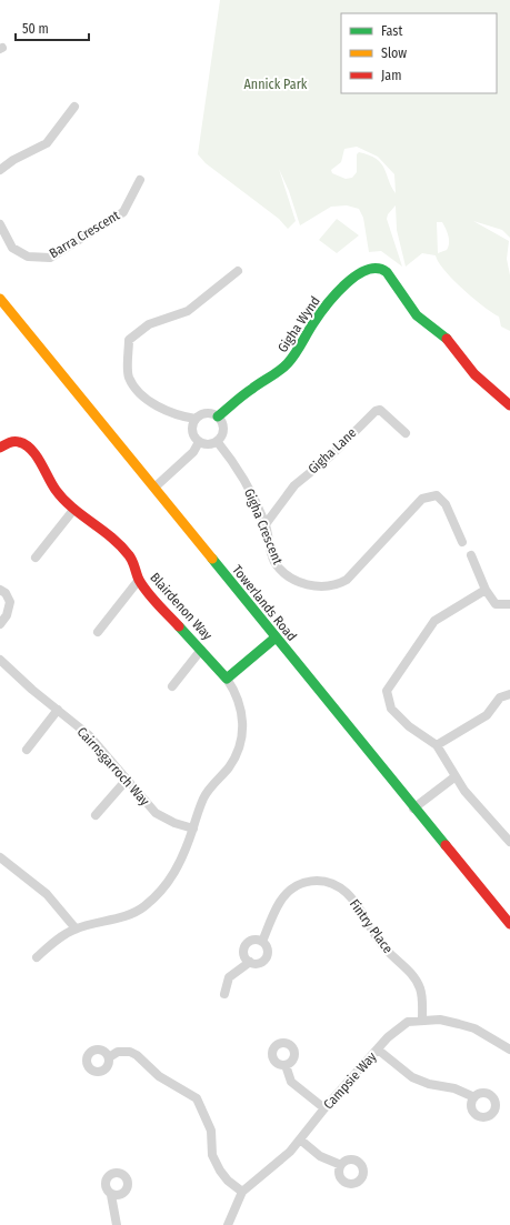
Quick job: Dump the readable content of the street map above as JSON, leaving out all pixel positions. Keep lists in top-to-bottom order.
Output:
{
  "streets": {
    "street": [
      "Barra Crescent",
      "Gigha Wynd",
      "Gigha Lane",
      "Gigha Crescent",
      "Towerlands Road",
      "Blairdenon Way",
      "Cairnsgarroch Way",
      "Fintry Place",
      "Campsie Way"
    ]
  },
  "crossings": [
    ["Gigha Wynd", "Gigha Crescent"],
    ["Gigha Lane", "Gigha Crescent"],
    ["Fintry Place", "Campsie Way"]
  ],
  "parks": ["Annick Park"],
  "legend": ["Fast", "Slow", "Jam"],
  "scale_bar": "50 m"
}
